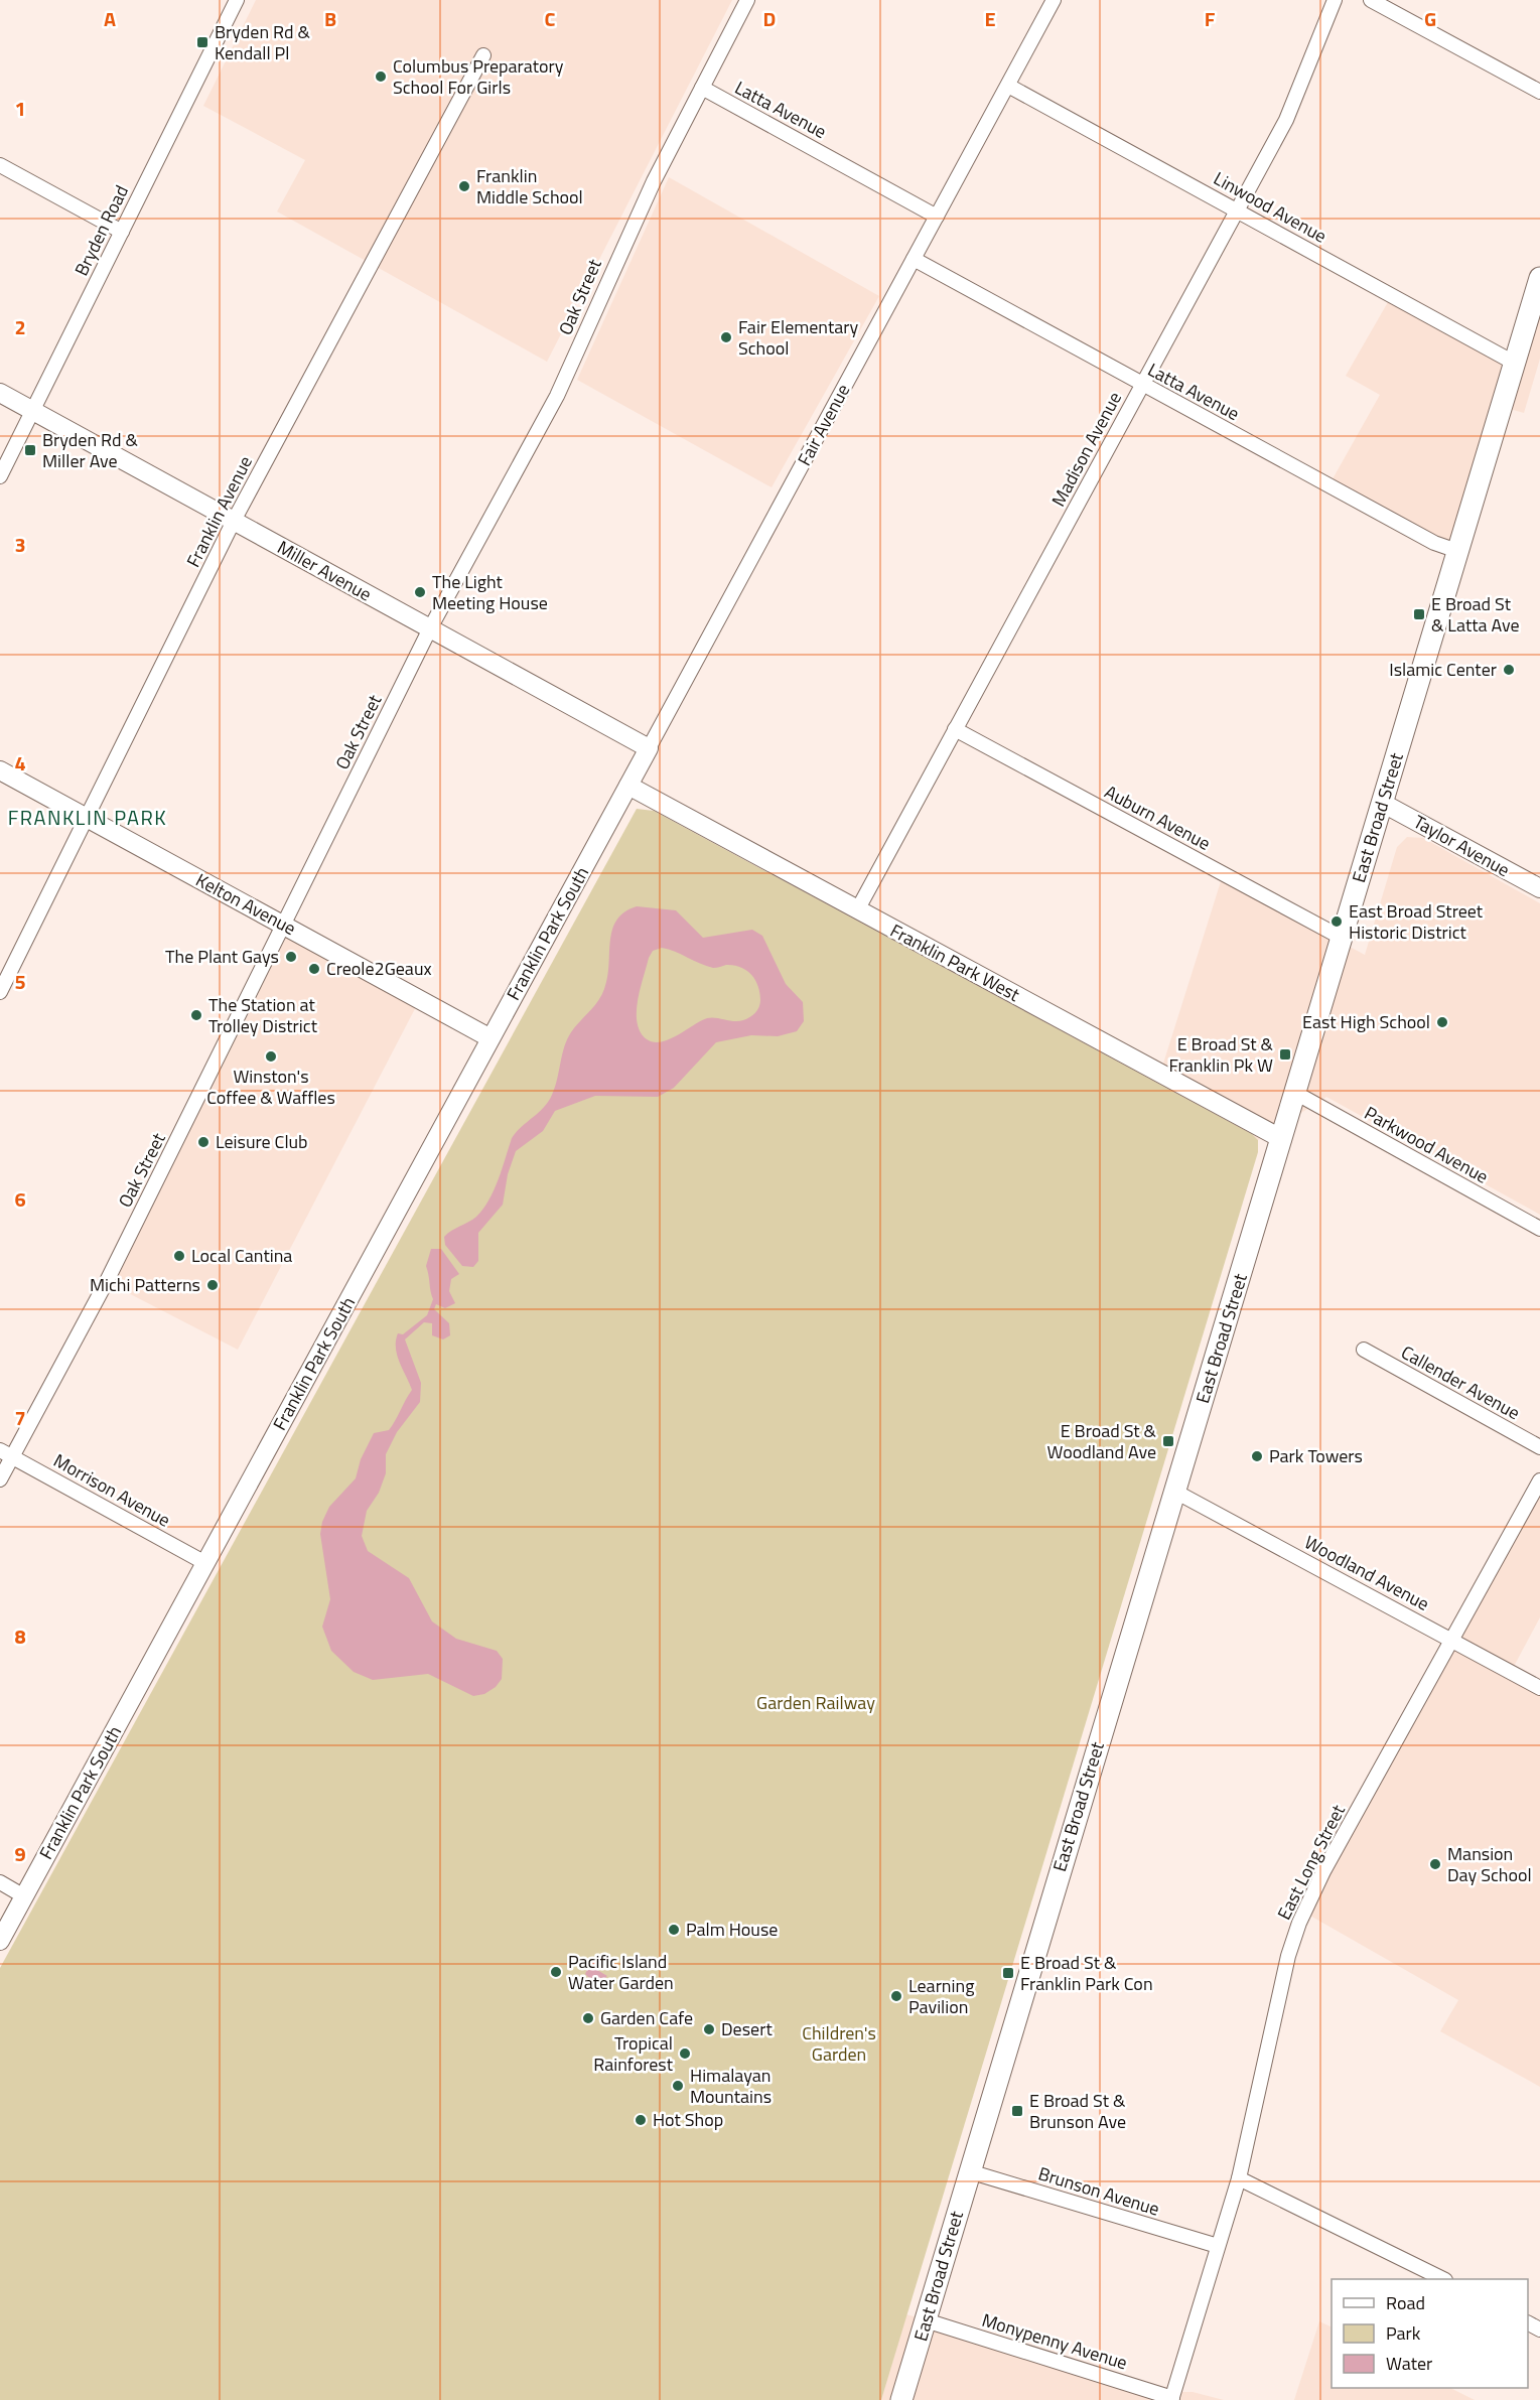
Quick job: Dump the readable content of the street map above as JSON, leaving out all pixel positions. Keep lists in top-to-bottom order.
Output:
{
  "streets": {
    "main road": ["East Broad Street"],
    "street": [
      "Latta Avenue",
      "Linwood Avenue",
      "Bryden Road",
      "Oak Street",
      "Fair Avenue",
      "Madison Avenue",
      "Franklin Avenue",
      "Miller Avenue",
      "Auburn Avenue",
      "Taylor Avenue",
      "Kelton Avenue",
      "Franklin Park South",
      "Franklin Park West",
      "Parkwood Avenue",
      "Callender Avenue",
      "Morrison Avenue",
      "Woodland Avenue",
      "East Long Street",
      "Brunson Avenue",
      "Monypenny Avenue"
    ]
  },
  "crossings": [
    ["Latta Avenue", "Oak Street"],
    ["Latta Avenue", "Fair Avenue"],
    ["Latta Avenue", "Madison Avenue"],
    ["Latta Avenue", "East Broad Street"],
    ["Linwood Avenue", "Fair Avenue"],
    ["Linwood Avenue", "Madison Avenue"],
    ["Linwood Avenue", "East Broad Street"],
    ["Bryden Road", "Miller Avenue"],
    ["Oak Street", "Miller Avenue"],
    ["Oak Street", "Kelton Avenue"],
    ["Oak Street", "Morrison Avenue"],
    ["Fair Avenue", "Miller Avenue"],
    ["Fair Avenue", "Franklin Park South"],
    ["Fair Avenue", "Franklin Park West"],
    ["Madison Avenue", "Auburn Avenue"],
    ["Madison Avenue", "Franklin Park West"],
    ["Franklin Avenue", "Miller Avenue"],
    ["Franklin Avenue", "Kelton Avenue"],
    ["Auburn Avenue", "East Broad Street"],
    ["East Broad Street", "Taylor Avenue"],
    ["East Broad Street", "Franklin Park West"],
    ["East Broad Street", "Parkwood Avenue"],
    ["East Broad Street", "Woodland Avenue"],
    ["East Broad Street", "Brunson Avenue"],
    ["East Broad Street", "Monypenny Avenue"],
    ["Kelton Avenue", "Franklin Park South"],
    ["Franklin Park South", "Franklin Park West"],
    ["Franklin Park South", "Morrison Avenue"],
    ["Woodland Avenue", "East Long Street"],
    ["East Long Street", "Brunson Avenue"],
    ["East Long Street", "Monypenny Avenue"]
  ],
  "districts": ["FRANKLIN PARK"],
  "parks": ["Garden Railway", "Children's Garden"],
  "places": {
    "transit": [
      "Bryden Rd & Kendall Pl",
      "Bryden Rd & Miller Ave",
      "E Broad St & Latta Ave",
      "E Broad St & Franklin Pk W",
      "E Broad St & Woodland Ave",
      "E Broad St & Franklin Park Con",
      "E Broad St & Brunson Ave"
    ],
    "other": [
      "Columbus Preparatory School For Girls",
      "Franklin Middle School",
      "Fair Elementary School",
      "The Light Meeting House",
      "Islamic Center",
      "East Broad Street Historic District",
      "The Plant Gays",
      "Creole2Geaux",
      "The Station at Trolley District",
      "East High School",
      "Winston's Coffee & Waffles",
      "Leisure Club",
      "Local Cantina",
      "Michi Patterns",
      "Park Towers",
      "Mansion Day School",
      "Palm House",
      "Pacific Island Water Garden",
      "Learning Pavilion",
      "Garden Cafe",
      "Desert",
      "Tropical Rainforest",
      "Himalayan Mountains",
      "Hot Shop"
    ]
  },
  "legend": ["Road", "Park", "Water"],
  "grid": {
    "columns": [
      "A",
      "B",
      "C",
      "D",
      "E",
      "F",
      "G"
    ],
    "rows": [
      "1",
      "2",
      "3",
      "4",
      "5",
      "6",
      "7",
      "8",
      "9"
    ]
  }
}
